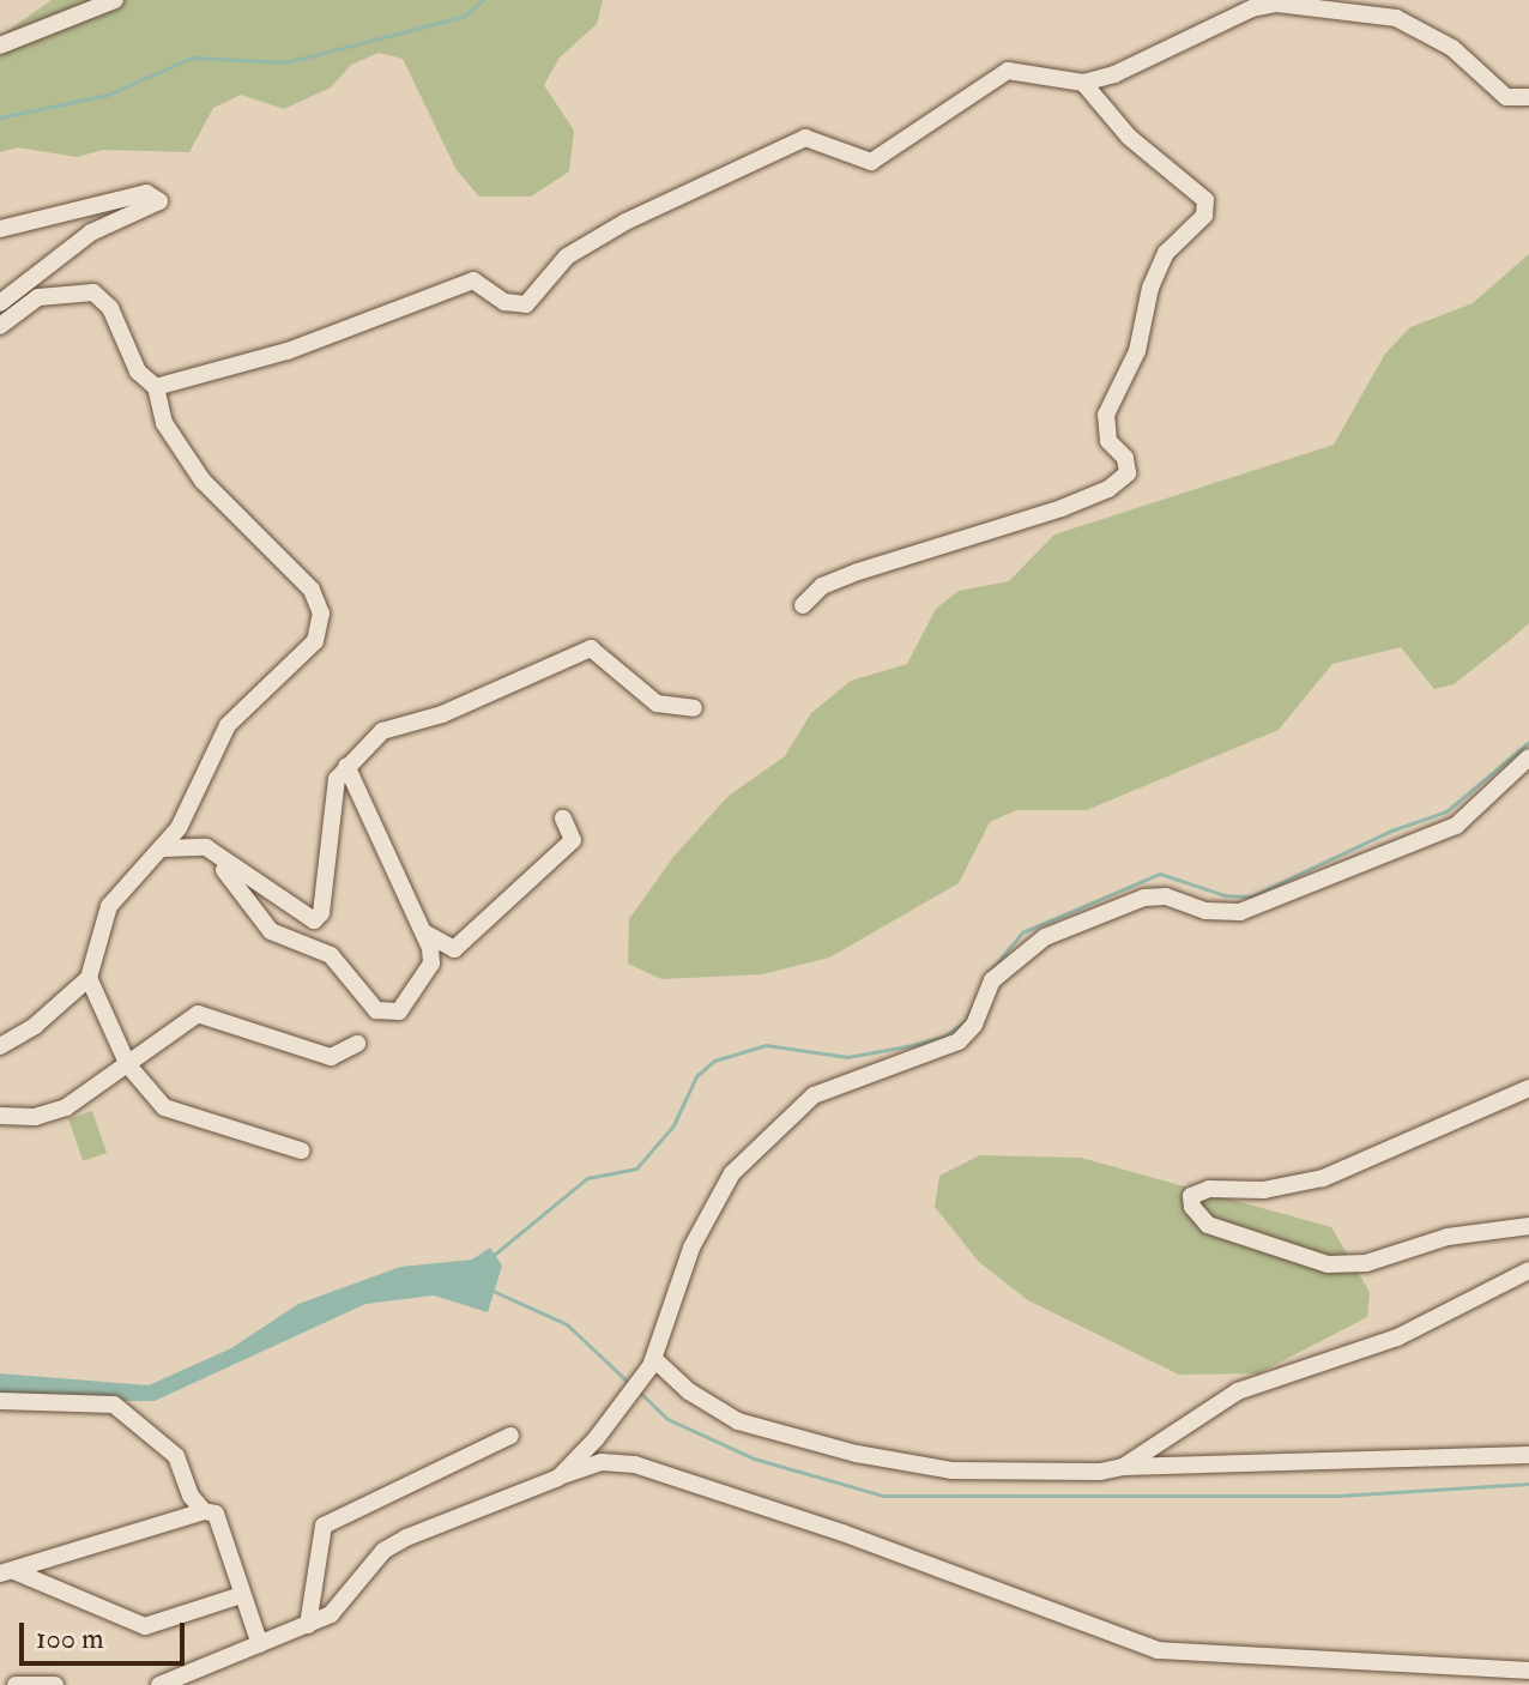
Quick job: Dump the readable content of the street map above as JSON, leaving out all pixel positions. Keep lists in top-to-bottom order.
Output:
{
  "scale_bar": "100 m"
}
